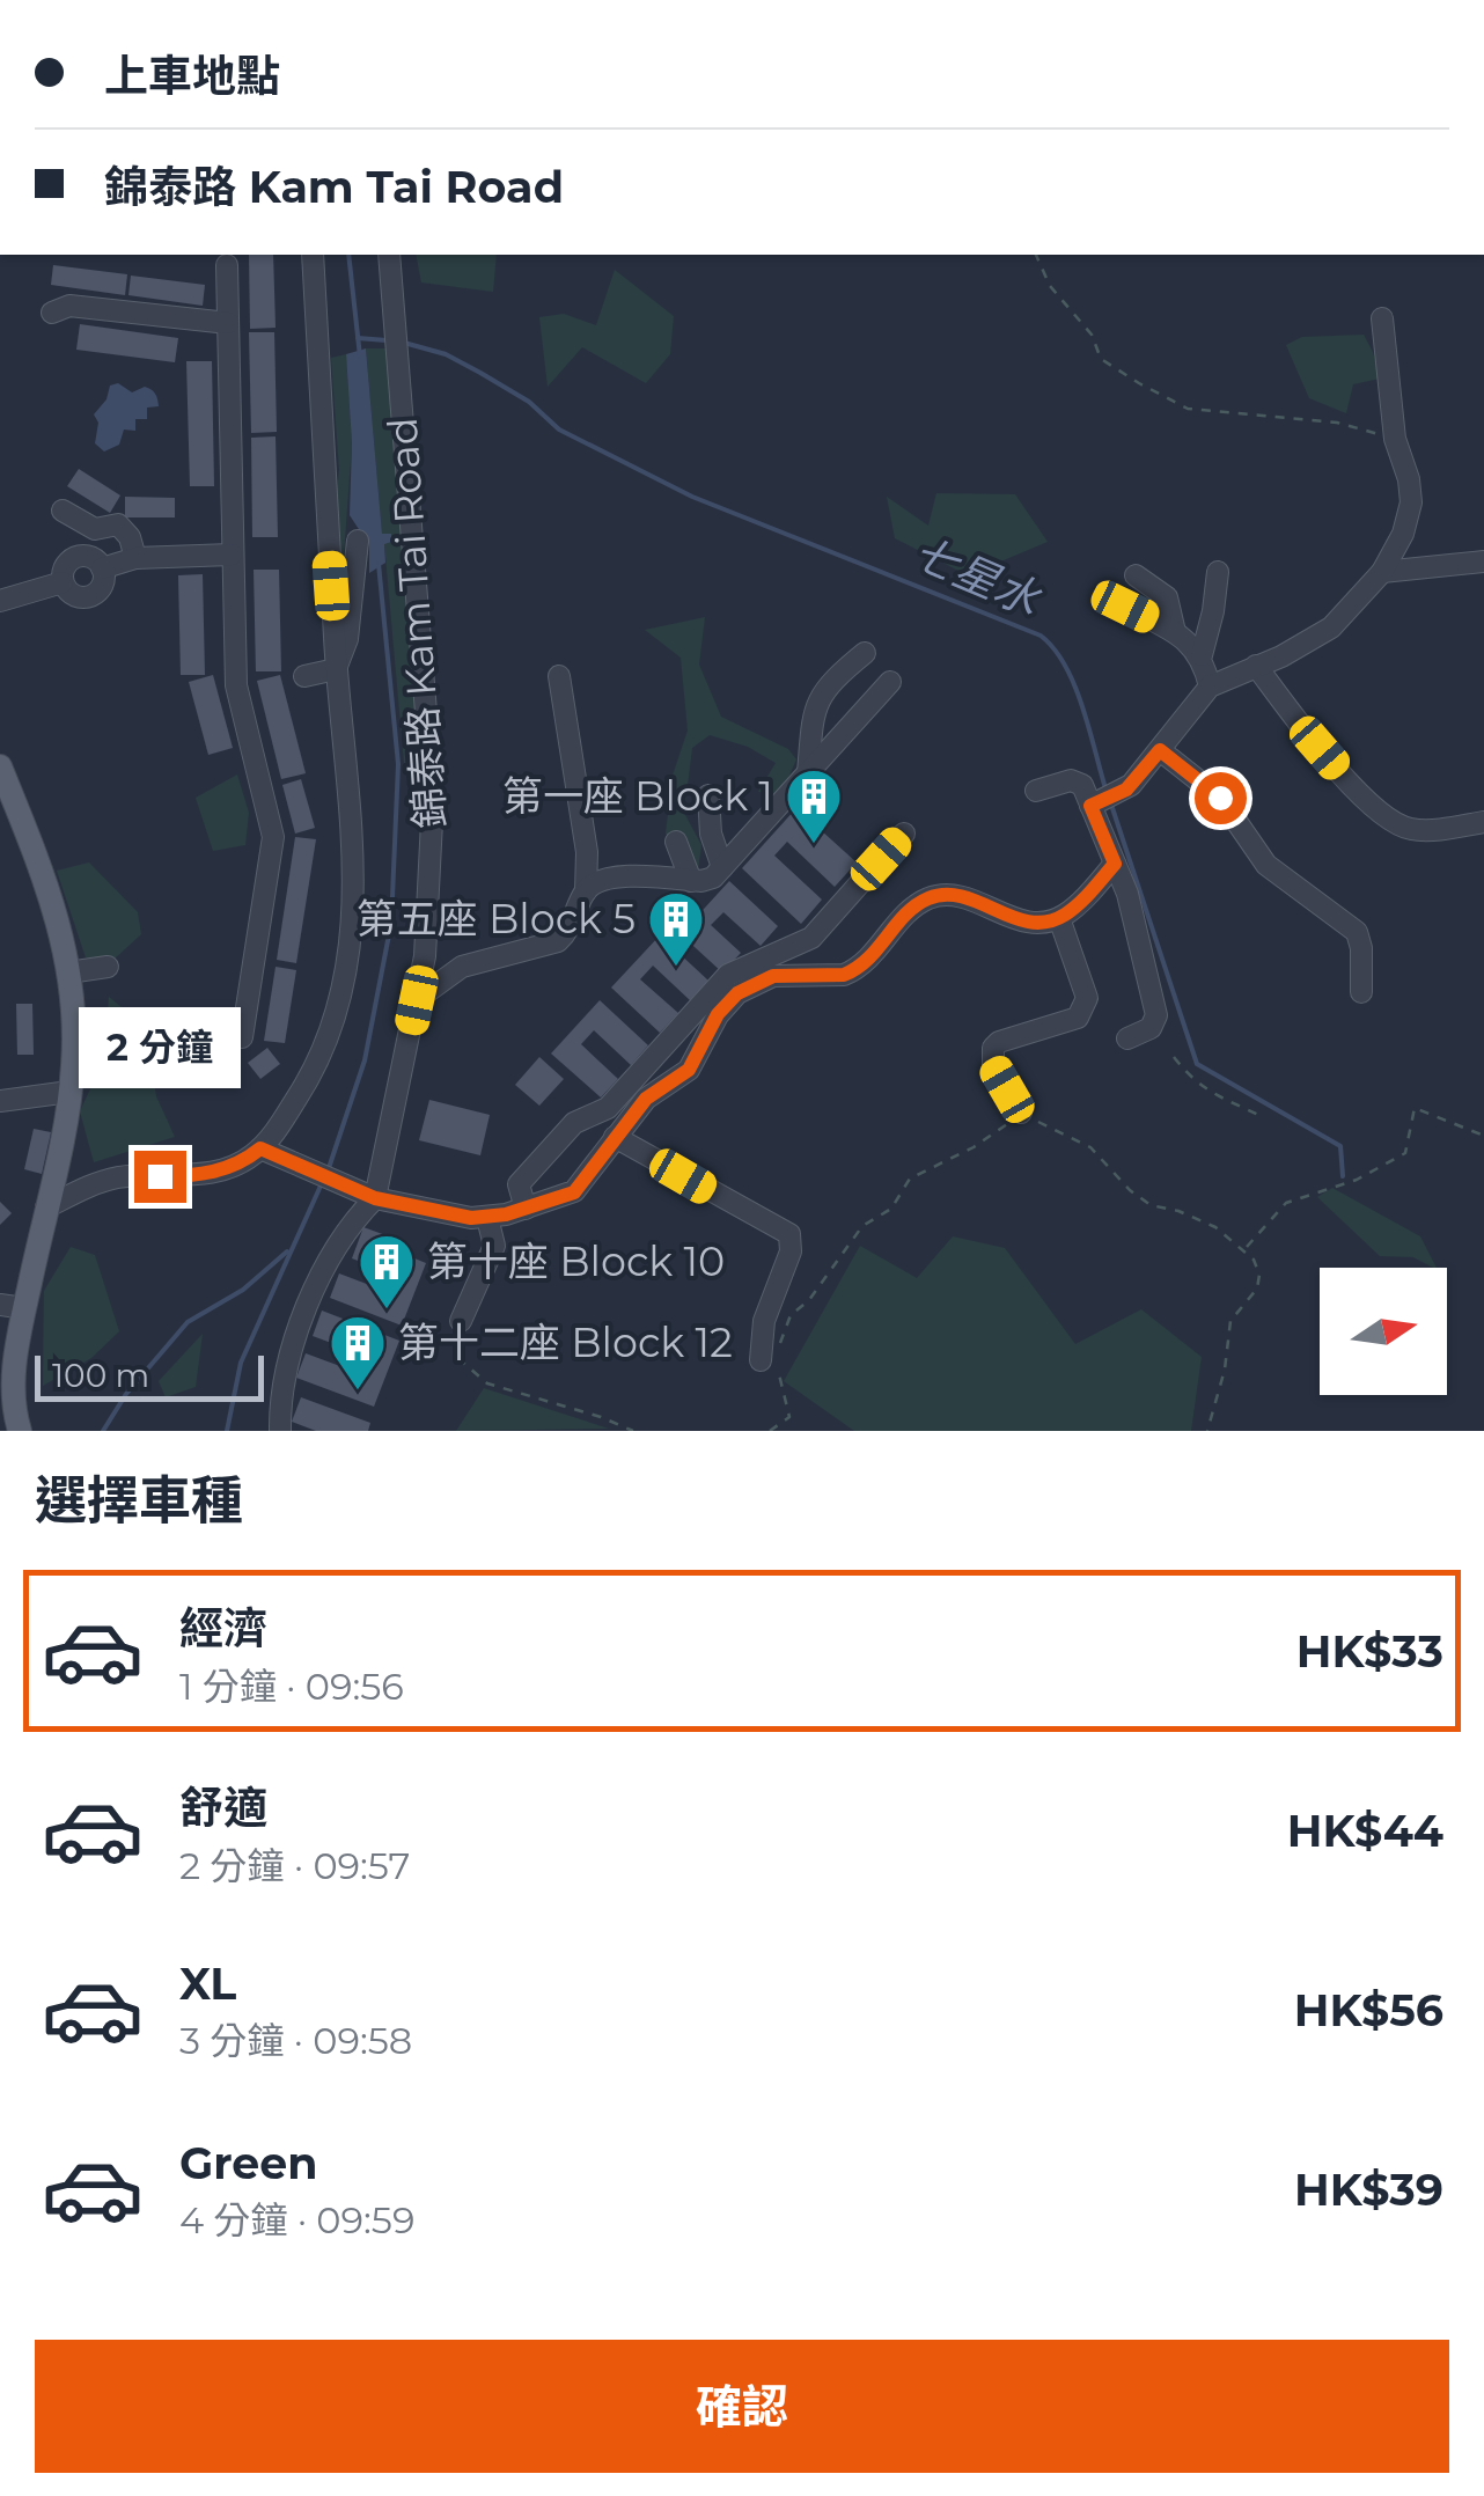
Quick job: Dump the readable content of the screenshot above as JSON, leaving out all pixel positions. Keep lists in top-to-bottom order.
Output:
{
  "streets": {
    "street": ["錦泰路 Kam Tai Road"]
  },
  "water": ["七星水"],
  "places": {
    "building": [
      "第一座 Block 1",
      "第五座 Block 5",
      "第十座 Block 10",
      "第十二座 Block 12"
    ]
  },
  "scale_bar": "100 m",
  "north": "right",
  "page": {
    "banner": ["上車地點", "錦泰路 Kam Tai Road"],
    "bubble": "2 分鐘",
    "scale": "100 m",
    "heading": "選擇車種",
    "list": [
      {
        "name": "經濟",
        "note": "1 分鐘 · 09:56",
        "value": "HK$33"
      },
      {
        "name": "舒適",
        "note": "2 分鐘 · 09:57",
        "value": "HK$44"
      },
      {
        "name": "XL",
        "note": "3 分鐘 · 09:58",
        "value": "HK$56"
      },
      {
        "name": "Green",
        "note": "4 分鐘 · 09:59",
        "value": "HK$39"
      }
    ],
    "buttons": "確認"
  }
}
